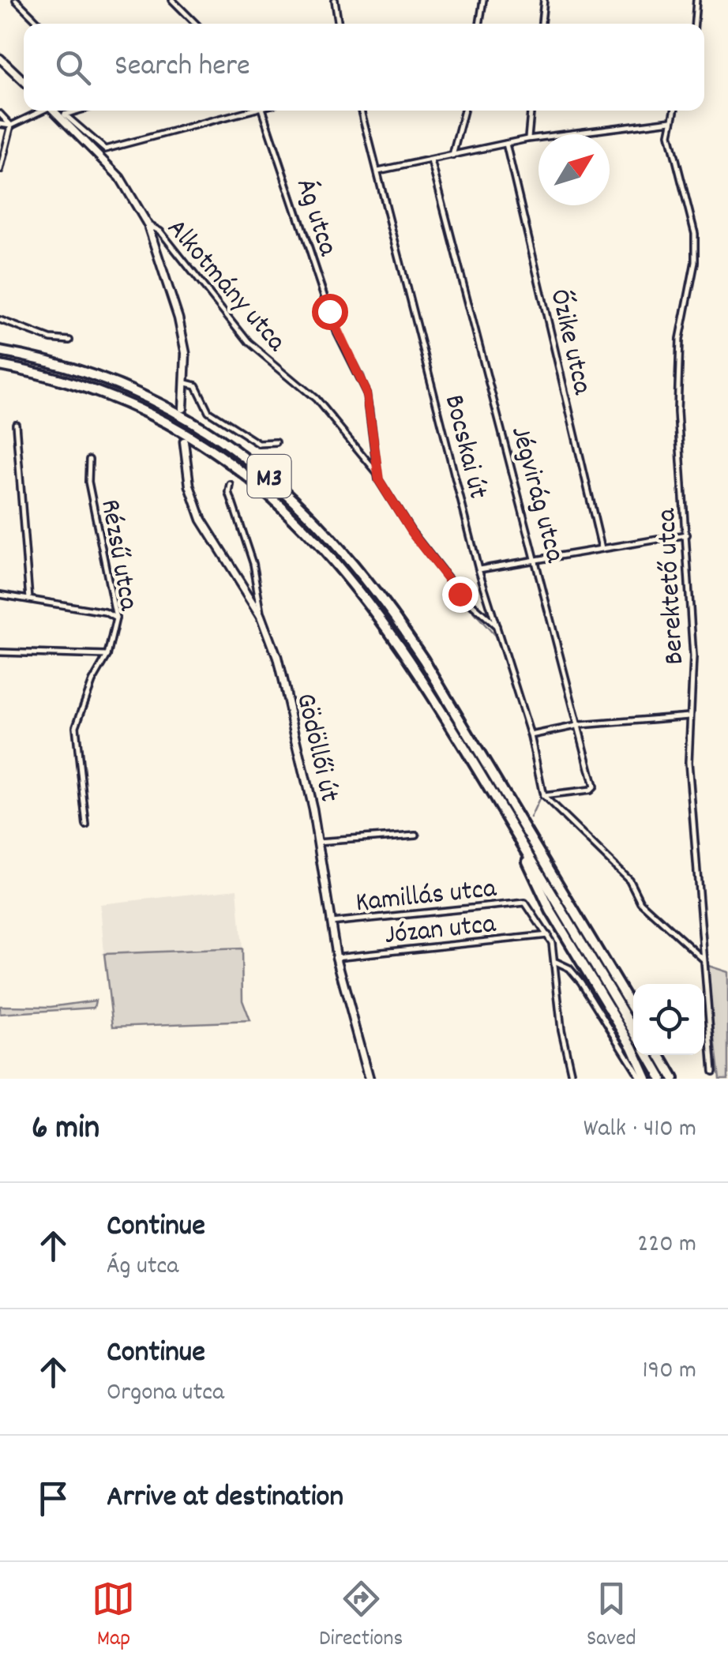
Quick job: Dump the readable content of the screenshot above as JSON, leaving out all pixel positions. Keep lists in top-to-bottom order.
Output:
{
  "streets": {
    "highway": ["M3"],
    "main road": ["Gödöllői út"],
    "street": [
      "Ág utca",
      "Alkotmány utca",
      "Őzike utca",
      "Bocskai út",
      "Jégvirág utca",
      "Rézsű utca",
      "Berektető utca",
      "Kamillás utca",
      "Józan utca"
    ]
  },
  "crossings": [
    ["Ág utca", "Alkotmány utca"],
    ["Bocskai út", "Jégvirág utca"],
    ["Gödöllői út", "Kamillás utca"],
    ["Gödöllői út", "Józan utca"],
    ["Kamillás utca", "Józan utca"]
  ],
  "north": "top right",
  "page": {
    "search": "Search here",
    "heading": ["6 min", "Walk · 410 m"],
    "list": [
      ["Continue", "Ág utca", "220 m"],
      ["Continue", "Orgona utca", "190 m"],
      "Arrive at destination"
    ],
    "nav": ["Map", "Directions", "Saved"]
  }
}
